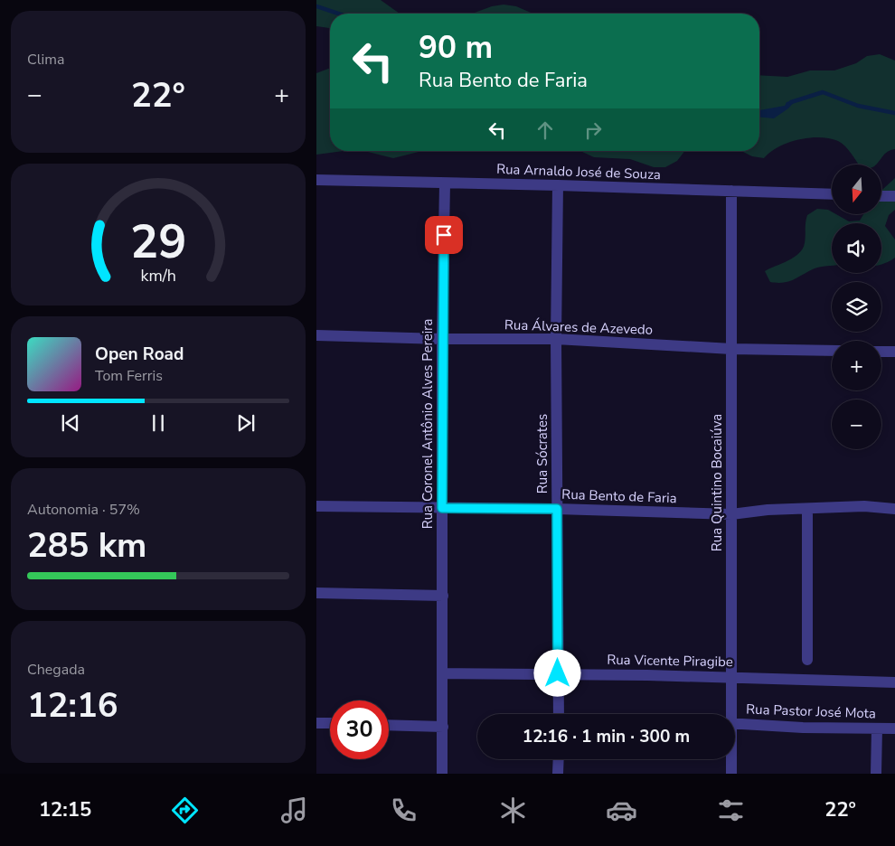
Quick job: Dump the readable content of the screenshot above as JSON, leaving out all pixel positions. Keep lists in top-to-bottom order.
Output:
{
  "streets": {
    "street": [
      "Rua Arnaldo José de Souza",
      "Rua Álvares de Azevedo",
      "Rua Coronel Antônio Alves Pereira",
      "Rua Sócrates",
      "Rua Quintino Bocaiúva",
      "Rua Bento de Faria",
      "Rua Vicente Piragibe",
      "Rua Pastor José Mota"
    ]
  },
  "crossings": [
    ["Rua Arnaldo José de Souza", "Rua Coronel Antônio Alves Pereira"],
    ["Rua Arnaldo José de Souza", "Rua Sócrates"],
    ["Rua Arnaldo José de Souza", "Rua Quintino Bocaiúva"],
    ["Rua Álvares de Azevedo", "Rua Coronel Antônio Alves Pereira"],
    ["Rua Álvares de Azevedo", "Rua Sócrates"],
    ["Rua Álvares de Azevedo", "Rua Quintino Bocaiúva"],
    ["Rua Coronel Antônio Alves Pereira", "Rua Bento de Faria"],
    ["Rua Coronel Antônio Alves Pereira", "Rua Vicente Piragibe"],
    ["Rua Sócrates", "Rua Bento de Faria"],
    ["Rua Sócrates", "Rua Vicente Piragibe"],
    ["Rua Quintino Bocaiúva", "Rua Bento de Faria"],
    ["Rua Quintino Bocaiúva", "Rua Vicente Piragibe"]
  ],
  "north": "bottom",
  "page": {
    "tile": [
      "Clima",
      ["Autonomia · 57%", "285 km"],
      ["Chegada", "12:16"]
    ],
    "turn": ["90 m", "Rua Bento de Faria"],
    "heat": ["−", "22°", "+"],
    "map_buttons": ["+", "−"],
    "song": ["Open Road", "Tom Ferris"],
    "limit": "30",
    "trip": "12:16 · 1 min · 300 m",
    "tabs": ["12:15", "22°"],
    "gauge": ["29", "km/h"]
  }
}
